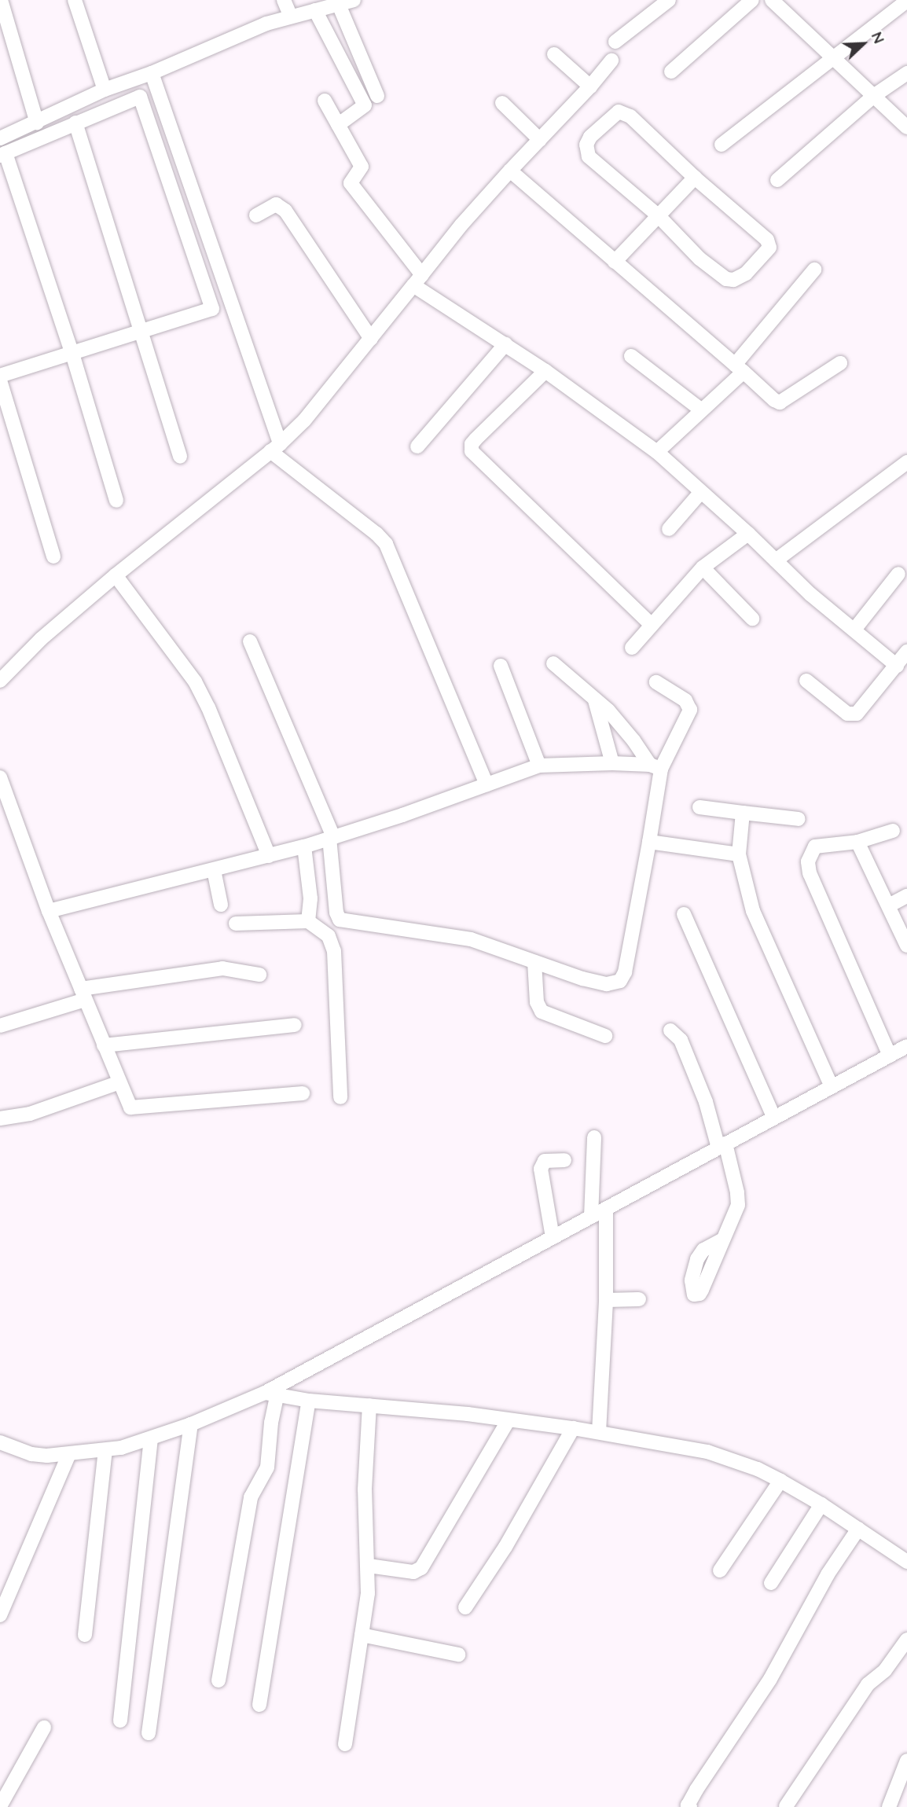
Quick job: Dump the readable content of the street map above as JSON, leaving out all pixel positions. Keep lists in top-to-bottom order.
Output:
{
  "north": "top right"
}
